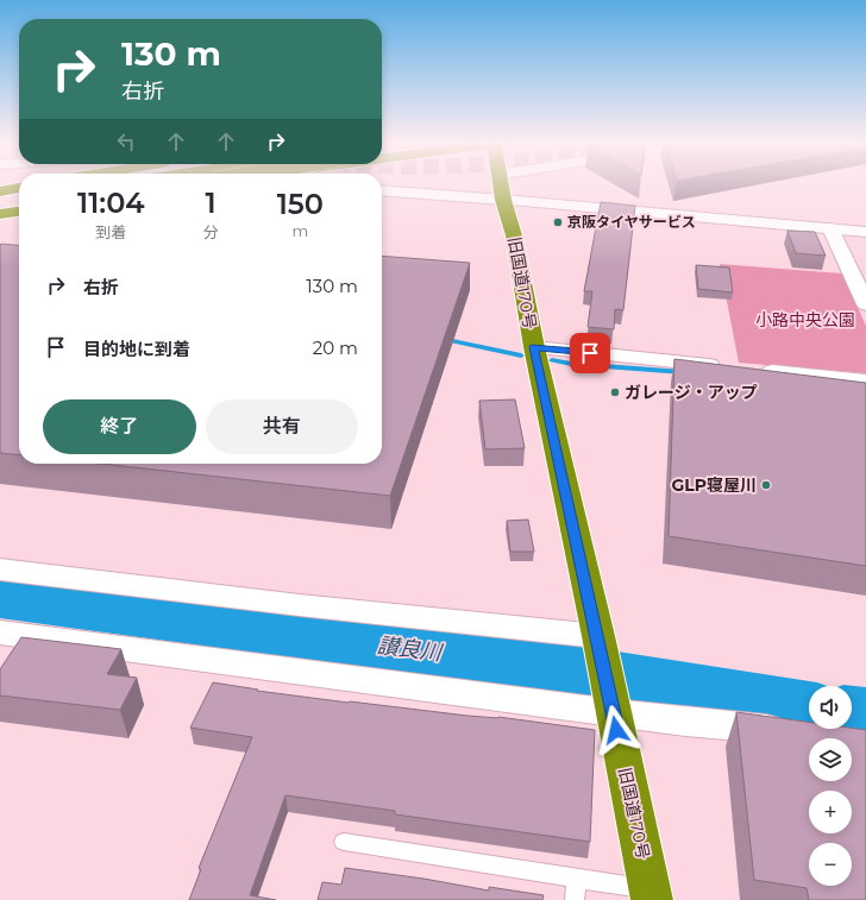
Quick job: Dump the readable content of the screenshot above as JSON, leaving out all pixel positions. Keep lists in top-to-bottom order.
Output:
{
  "streets": {
    "highway": ["旧国道170号"]
  },
  "water": ["讃良川"],
  "parks": ["小路中央公園"],
  "places": ["京阪タイヤサービス", "ガレージ・アップ", "GLP寝屋川"],
  "page": {
    "turn": ["130 m", "右折"],
    "eta": [
      "11:04",
      "到着",
      "1",
      "分",
      "150",
      "m"
    ],
    "list": [
      {
        "name": "右折",
        "value": "130 m"
      },
      {
        "name": "目的地に到着",
        "value": "20 m"
      }
    ],
    "buttons": ["終了", "共有"],
    "map_buttons": ["+", "−"]
  }
}
